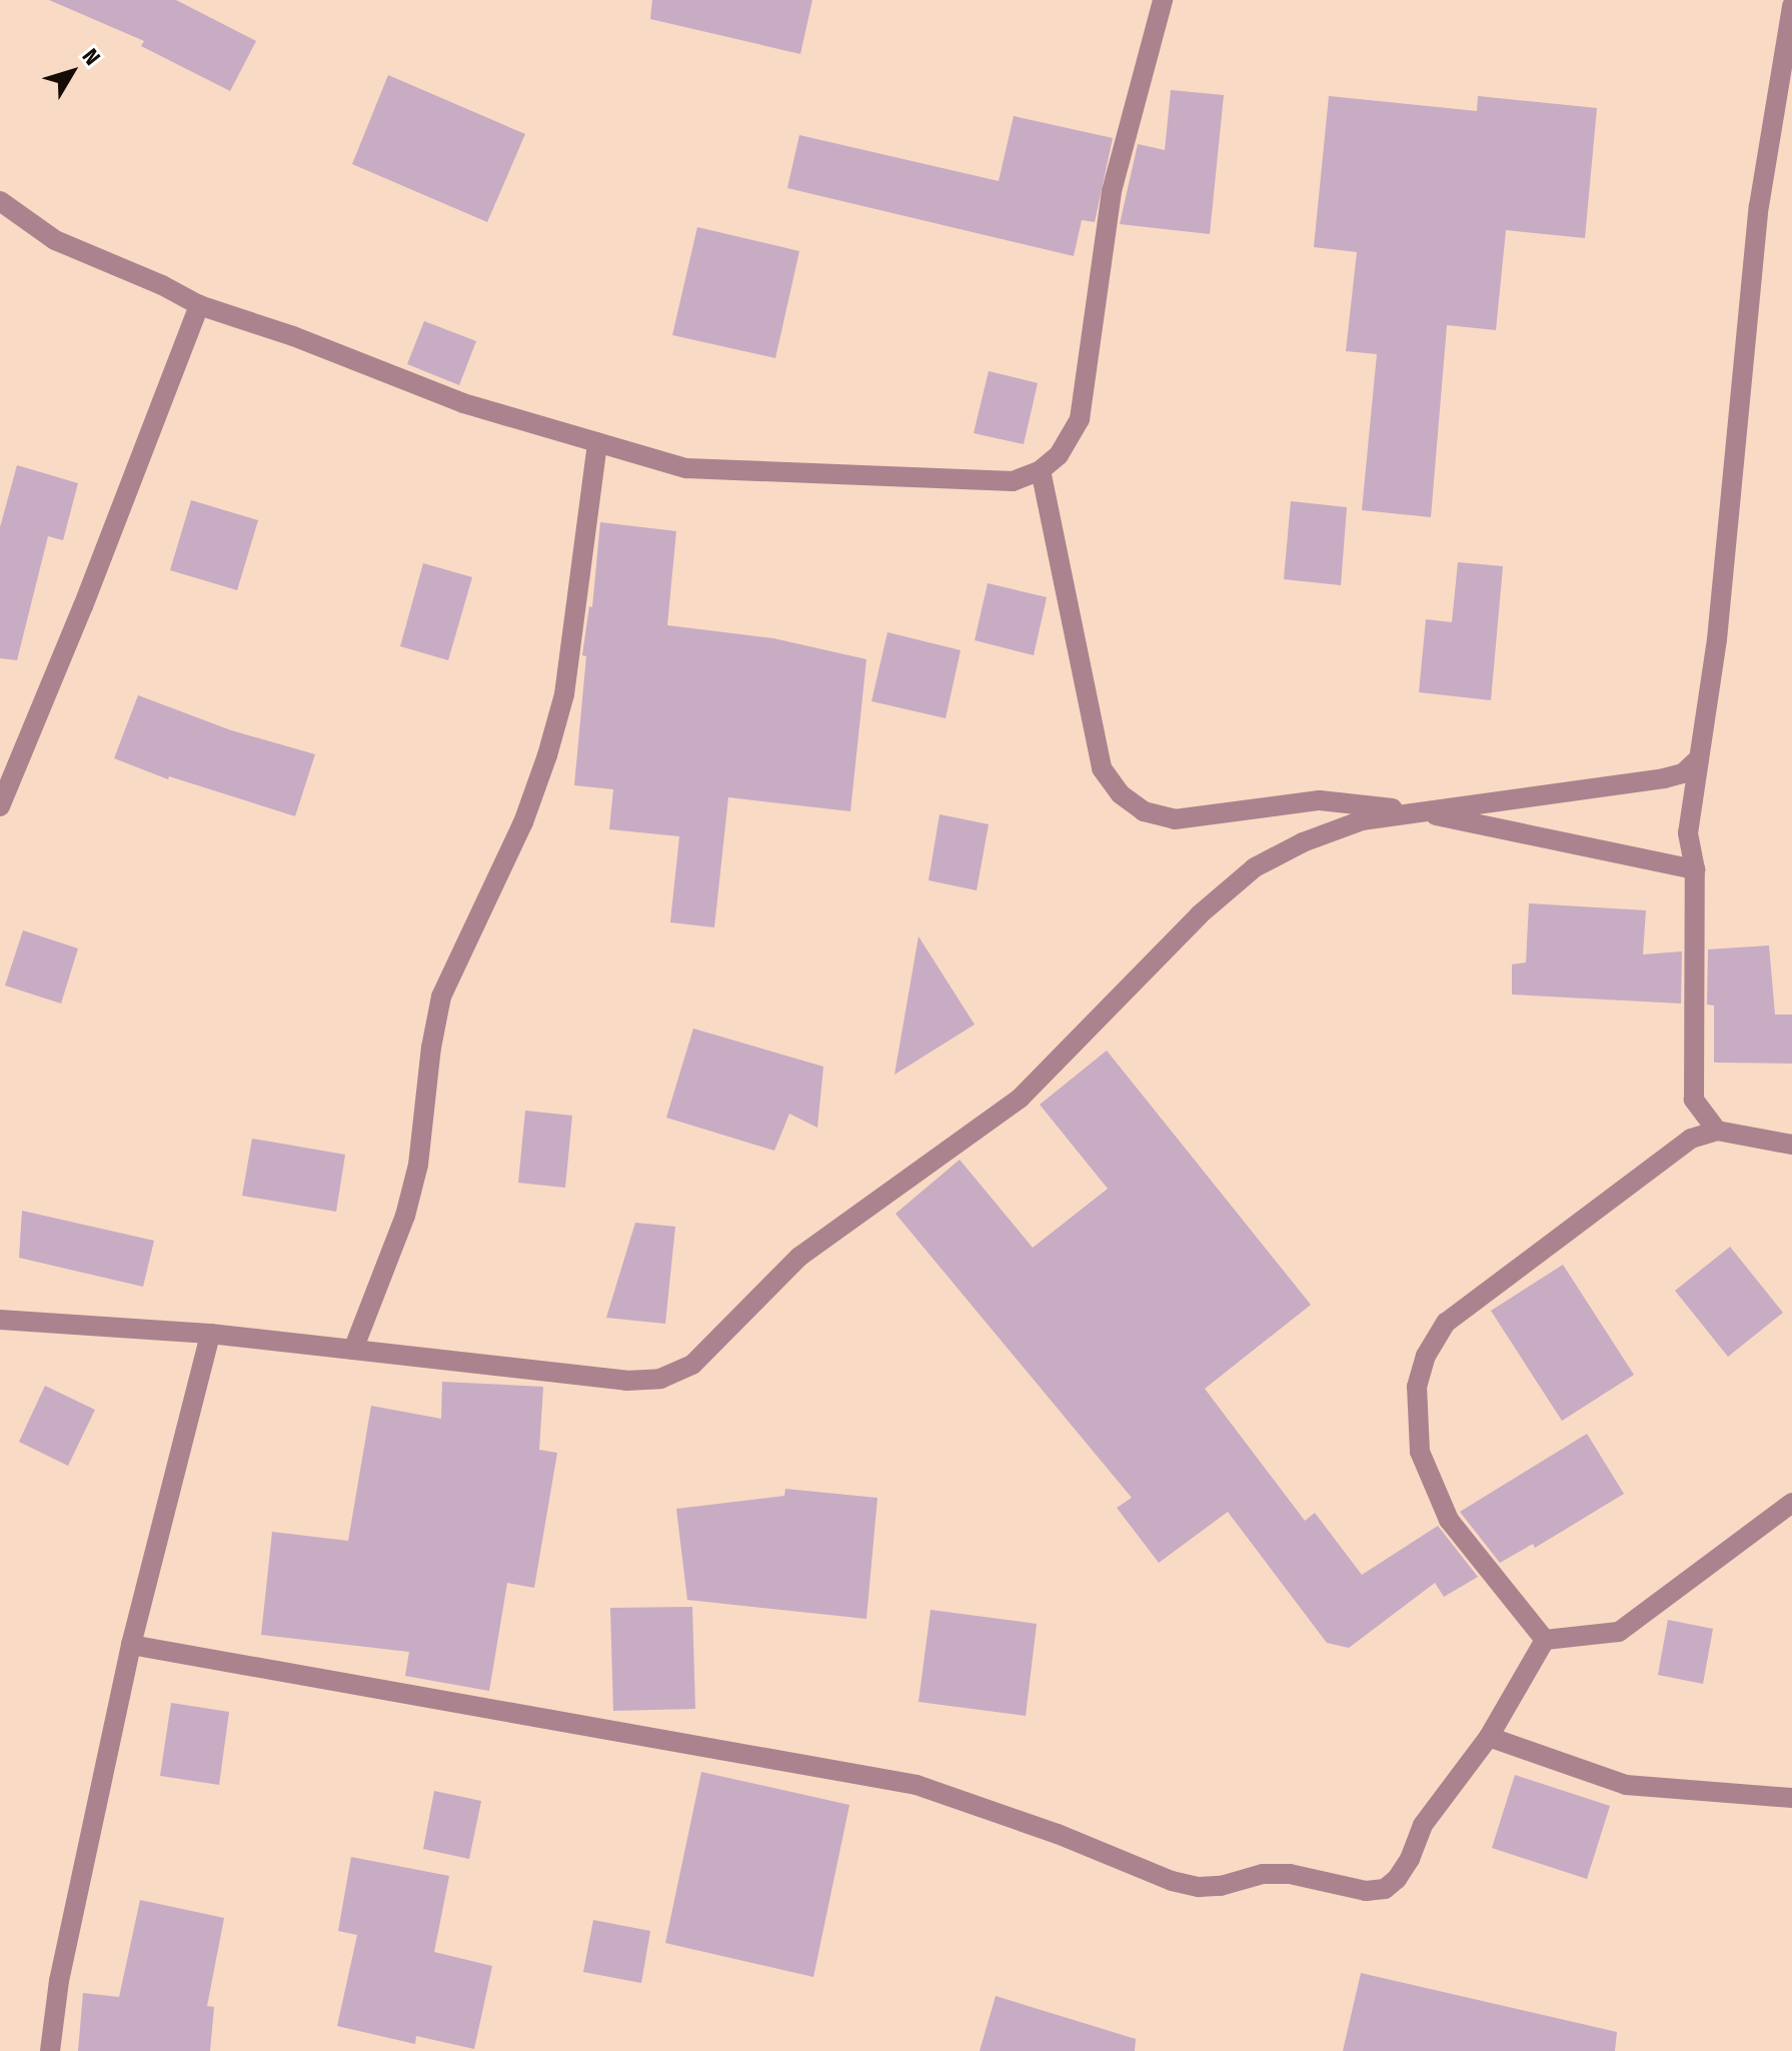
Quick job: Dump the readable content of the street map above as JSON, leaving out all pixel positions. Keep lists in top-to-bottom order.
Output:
{
  "north": "top right"
}
